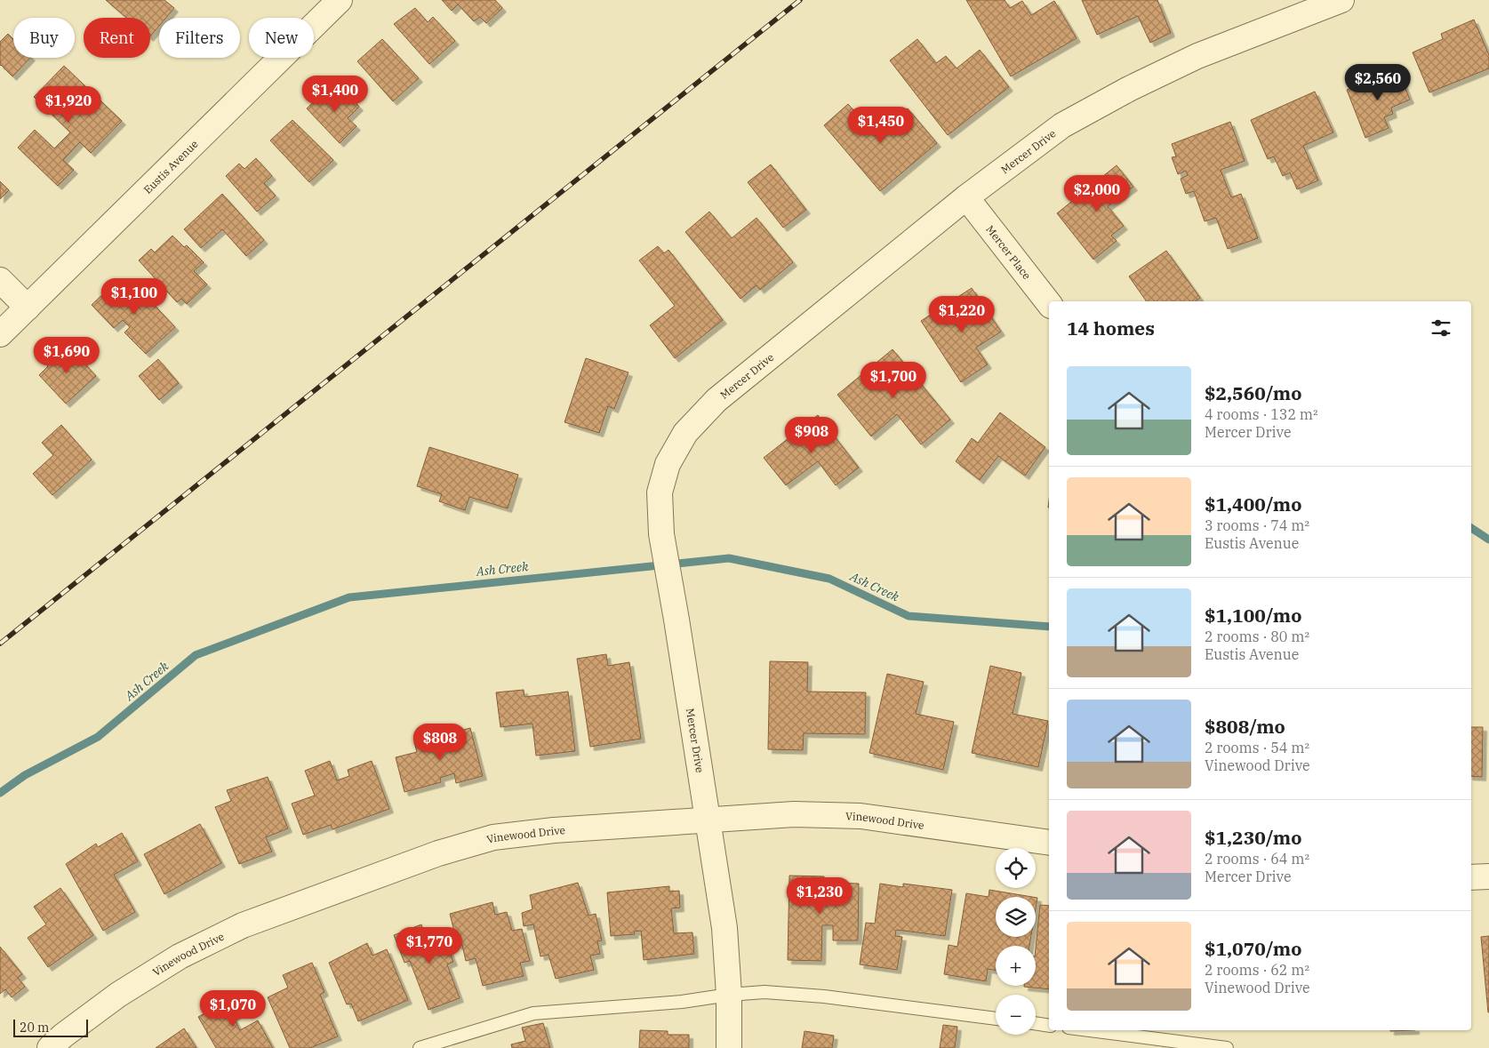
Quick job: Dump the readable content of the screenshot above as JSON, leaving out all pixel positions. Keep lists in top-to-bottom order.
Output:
{
  "streets": {
    "street": [
      "Mercer Drive",
      "Eustis Avenue",
      "Mercer Place",
      "Vinewood Drive"
    ]
  },
  "crossings": [
    ["Mercer Drive", "Mercer Place"],
    ["Mercer Drive", "Vinewood Drive"]
  ],
  "water": ["Ash Creek"],
  "scale_bar": "20 m",
  "page": {
    "chip": [
      "Buy",
      "Rent",
      "Filters",
      "New"
    ],
    "price": [
      "$2,560",
      "$1,400",
      "$1,920",
      "$1,450",
      "$2,000",
      "$1,100",
      "$1,220",
      "$1,690",
      "$1,700",
      "$908",
      "$808",
      "$1,230",
      "$1,770",
      "$1,070"
    ],
    "heading": "14 homes",
    "list": [
      {
        "name": "$2,560/mo",
        "note": "4 rooms · 132 m² · Mercer Drive"
      },
      {
        "name": "$1,400/mo",
        "note": "3 rooms · 74 m² · Eustis Avenue"
      },
      {
        "name": "$1,100/mo",
        "note": "2 rooms · 80 m² · Eustis Avenue"
      },
      {
        "name": "$808/mo",
        "note": "2 rooms · 54 m² · Vinewood Drive"
      },
      {
        "name": "$1,230/mo",
        "note": "2 rooms · 64 m² · Mercer Drive"
      },
      {
        "name": "$1,070/mo",
        "note": "2 rooms · 62 m² · Vinewood Drive"
      }
    ],
    "map_buttons": ["+", "−"],
    "scale": "20 m"
  }
}
